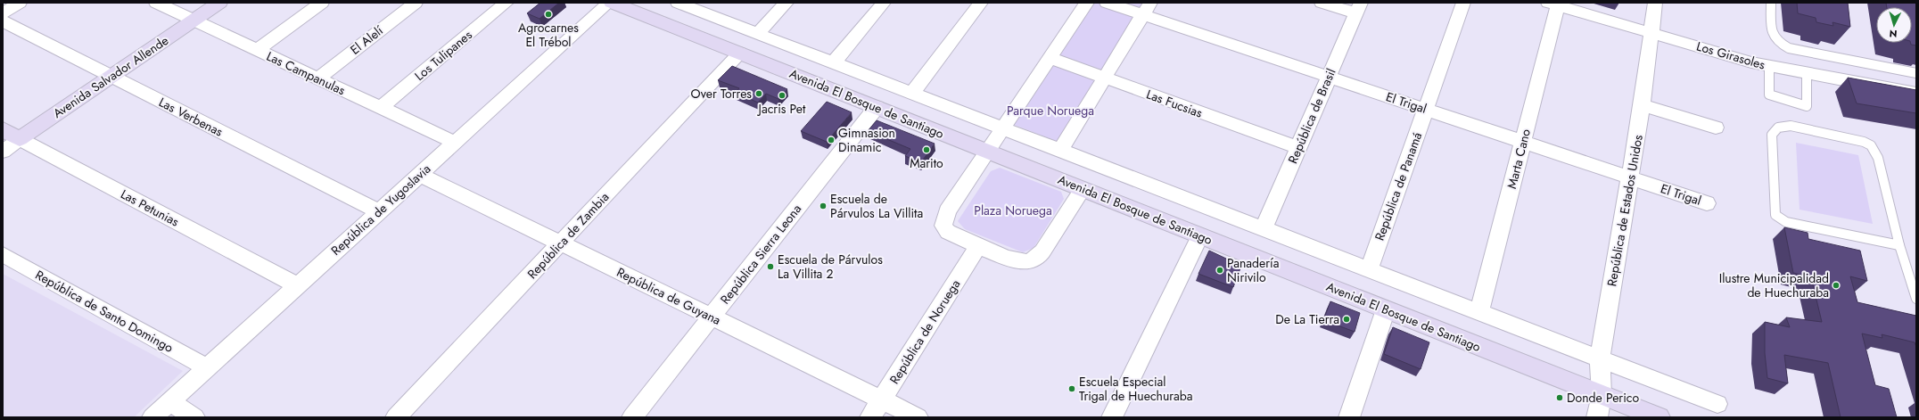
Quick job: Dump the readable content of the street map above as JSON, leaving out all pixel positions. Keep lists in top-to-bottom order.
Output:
{
  "streets": {
    "main road": ["Avenida Salvador Allende", "Avenida El Bosque de Santiago", "Las Petunias"],
    "street": [
      "El Alelí",
      "Los Tulipanes",
      "Los Girasoles",
      "Las Campanulas",
      "El Trigal",
      "Las Fucsias",
      "República de Brasil",
      "Las Verbenas",
      "Marta Cano",
      "República de Panamá",
      "República de Yugoslavia",
      "República de Estados Unidos",
      "República de Zambia",
      "República Sierra Leona",
      "República de Guyana",
      "República de Santo Domingo",
      "República de Noruega"
    ]
  },
  "crossings": [
    ["El Alelí", "Las Campanulas"],
    ["Los Tulipanes", "Las Campanulas"],
    ["Los Girasoles", "Marta Cano"],
    ["Los Girasoles", "República de Estados Unidos"],
    ["Las Campanulas", "Avenida Salvador Allende"],
    ["Las Campanulas", "República de Yugoslavia"],
    ["Avenida Salvador Allende", "Las Verbenas"],
    ["Avenida Salvador Allende", "Las Petunias"],
    ["El Trigal", "República de Brasil"],
    ["El Trigal", "Marta Cano"],
    ["El Trigal", "República de Panamá"],
    ["El Trigal", "República de Estados Unidos"],
    ["Avenida El Bosque de Santiago", "República de Brasil"],
    ["Avenida El Bosque de Santiago", "Marta Cano"],
    ["Avenida El Bosque de Santiago", "República de Panamá"],
    ["Avenida El Bosque de Santiago", "República de Yugoslavia"],
    ["Avenida El Bosque de Santiago", "República de Estados Unidos"],
    ["Avenida El Bosque de Santiago", "República de Zambia"],
    ["Avenida El Bosque de Santiago", "República Sierra Leona"],
    ["Las Fucsias", "República de Brasil"],
    ["Las Verbenas", "República de Yugoslavia"],
    ["Las Petunias", "República de Yugoslavia"],
    ["República de Yugoslavia", "República de Guyana"],
    ["República de Yugoslavia", "República de Santo Domingo"],
    ["República de Zambia", "República de Guyana"],
    ["República Sierra Leona", "República de Guyana"],
    ["República de Guyana", "República de Noruega"]
  ],
  "parks": ["Parque Noruega", "Plaza Noruega"],
  "places": [
    "Agrocarnes El Trébol",
    "Over Torres",
    "Jacris Pet",
    "Gimnasion Dinamic",
    "Marito",
    "Escuela de Párvulos La Villita",
    "Escuela de Párvulos La Villita 2",
    "Panadería Nirivilo",
    "Ilustre Municipalidad de Huechuraba",
    "De La Tierra",
    "Escuela Especial Trigal de Huechuraba",
    "Donde Perico"
  ],
  "north": "bottom"
}
